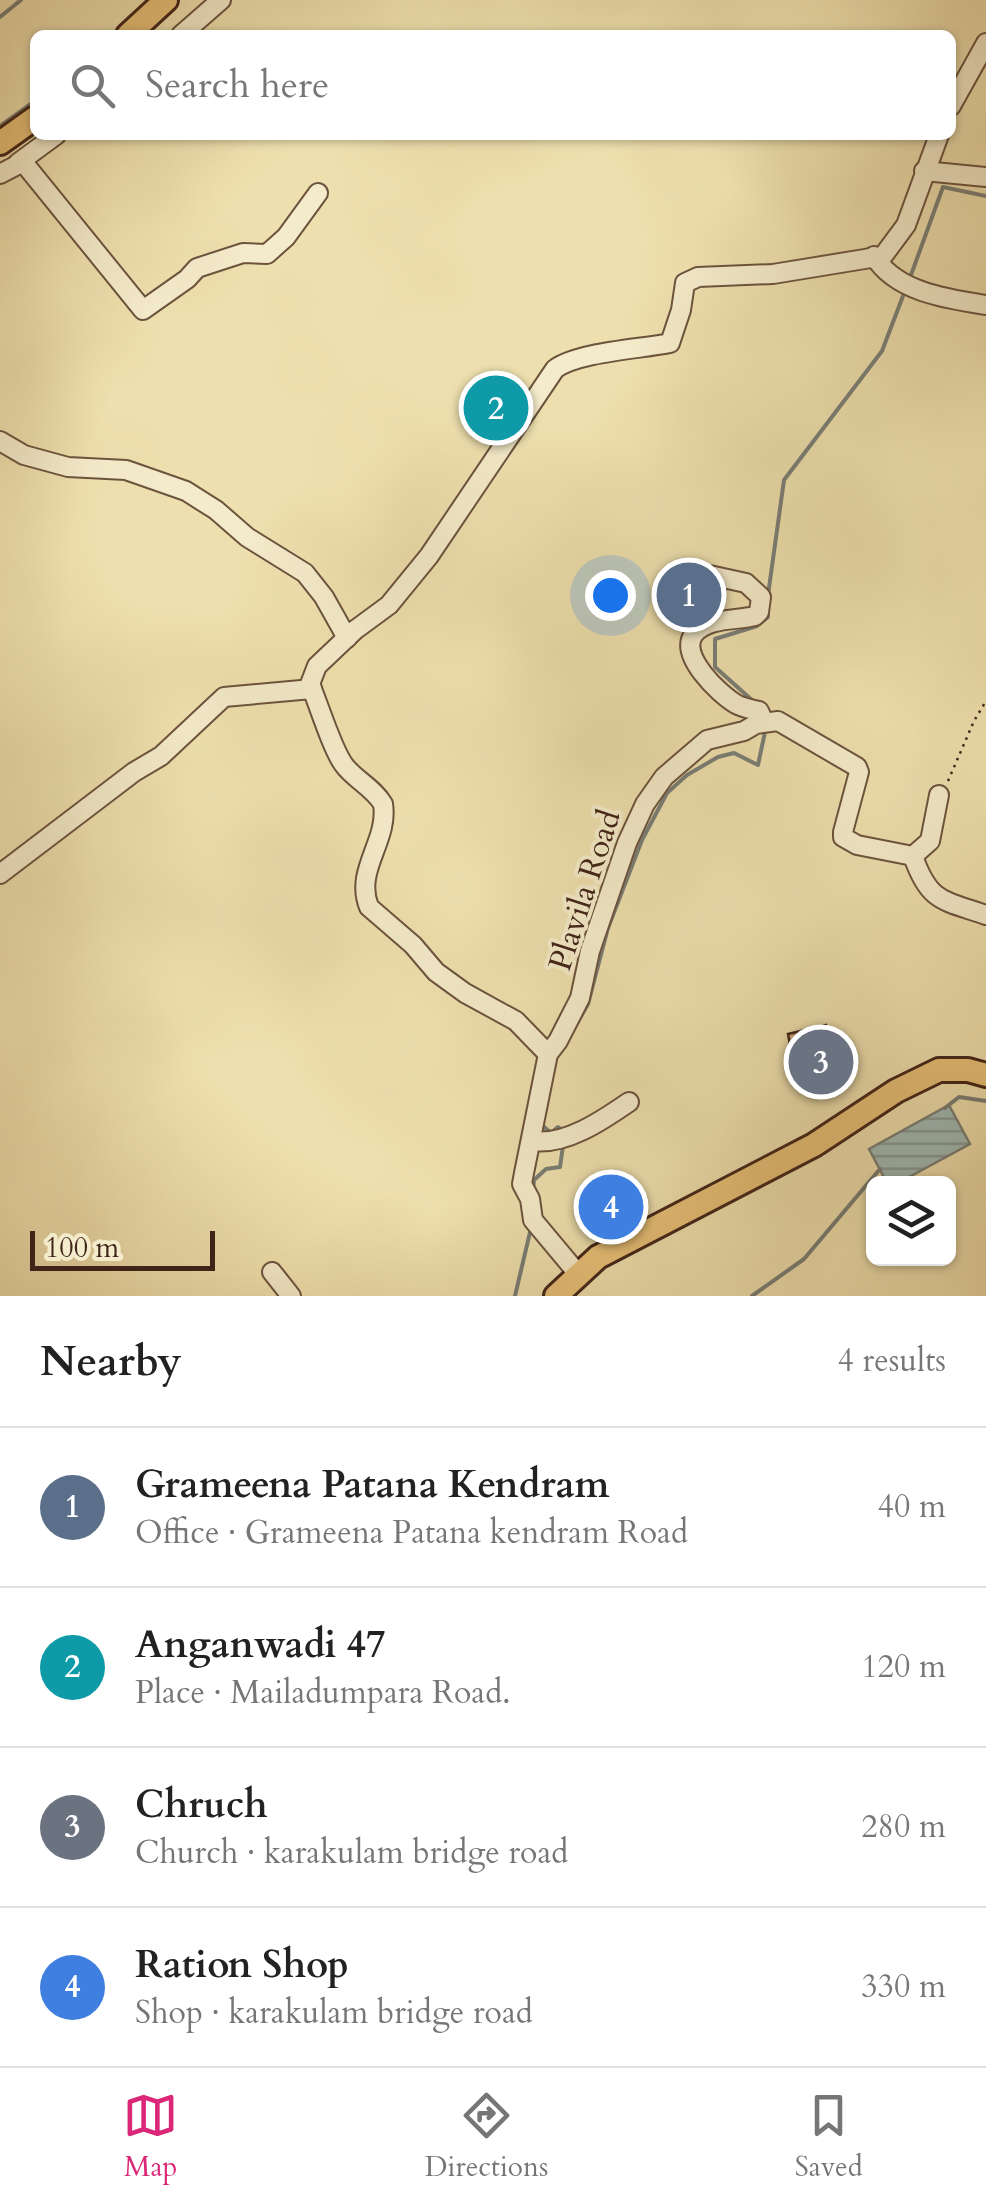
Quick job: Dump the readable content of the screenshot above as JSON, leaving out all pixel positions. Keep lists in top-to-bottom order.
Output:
{
  "streets": {
    "street": ["Plavila Road"]
  },
  "scale_bar": "100 m",
  "page": {
    "search": "Search here",
    "pins": [
      "2",
      "1",
      "3",
      "4"
    ],
    "scale": "100 m",
    "heading": ["Nearby", "4 results"],
    "list": [
      {
        "mark": "1",
        "name": "Grameena Patana Kendram",
        "note": "Office · Grameena Patana kendram Road",
        "value": "40 m"
      },
      {
        "mark": "2",
        "name": "Anganwadi 47",
        "note": "Place · Mailadumpara Road.",
        "value": "120 m"
      },
      {
        "mark": "3",
        "name": "Chruch",
        "note": "Church · karakulam bridge road",
        "value": "280 m"
      },
      {
        "mark": "4",
        "name": "Ration Shop",
        "note": "Shop · karakulam bridge road",
        "value": "330 m"
      }
    ],
    "nav": ["Map", "Directions", "Saved"]
  }
}
